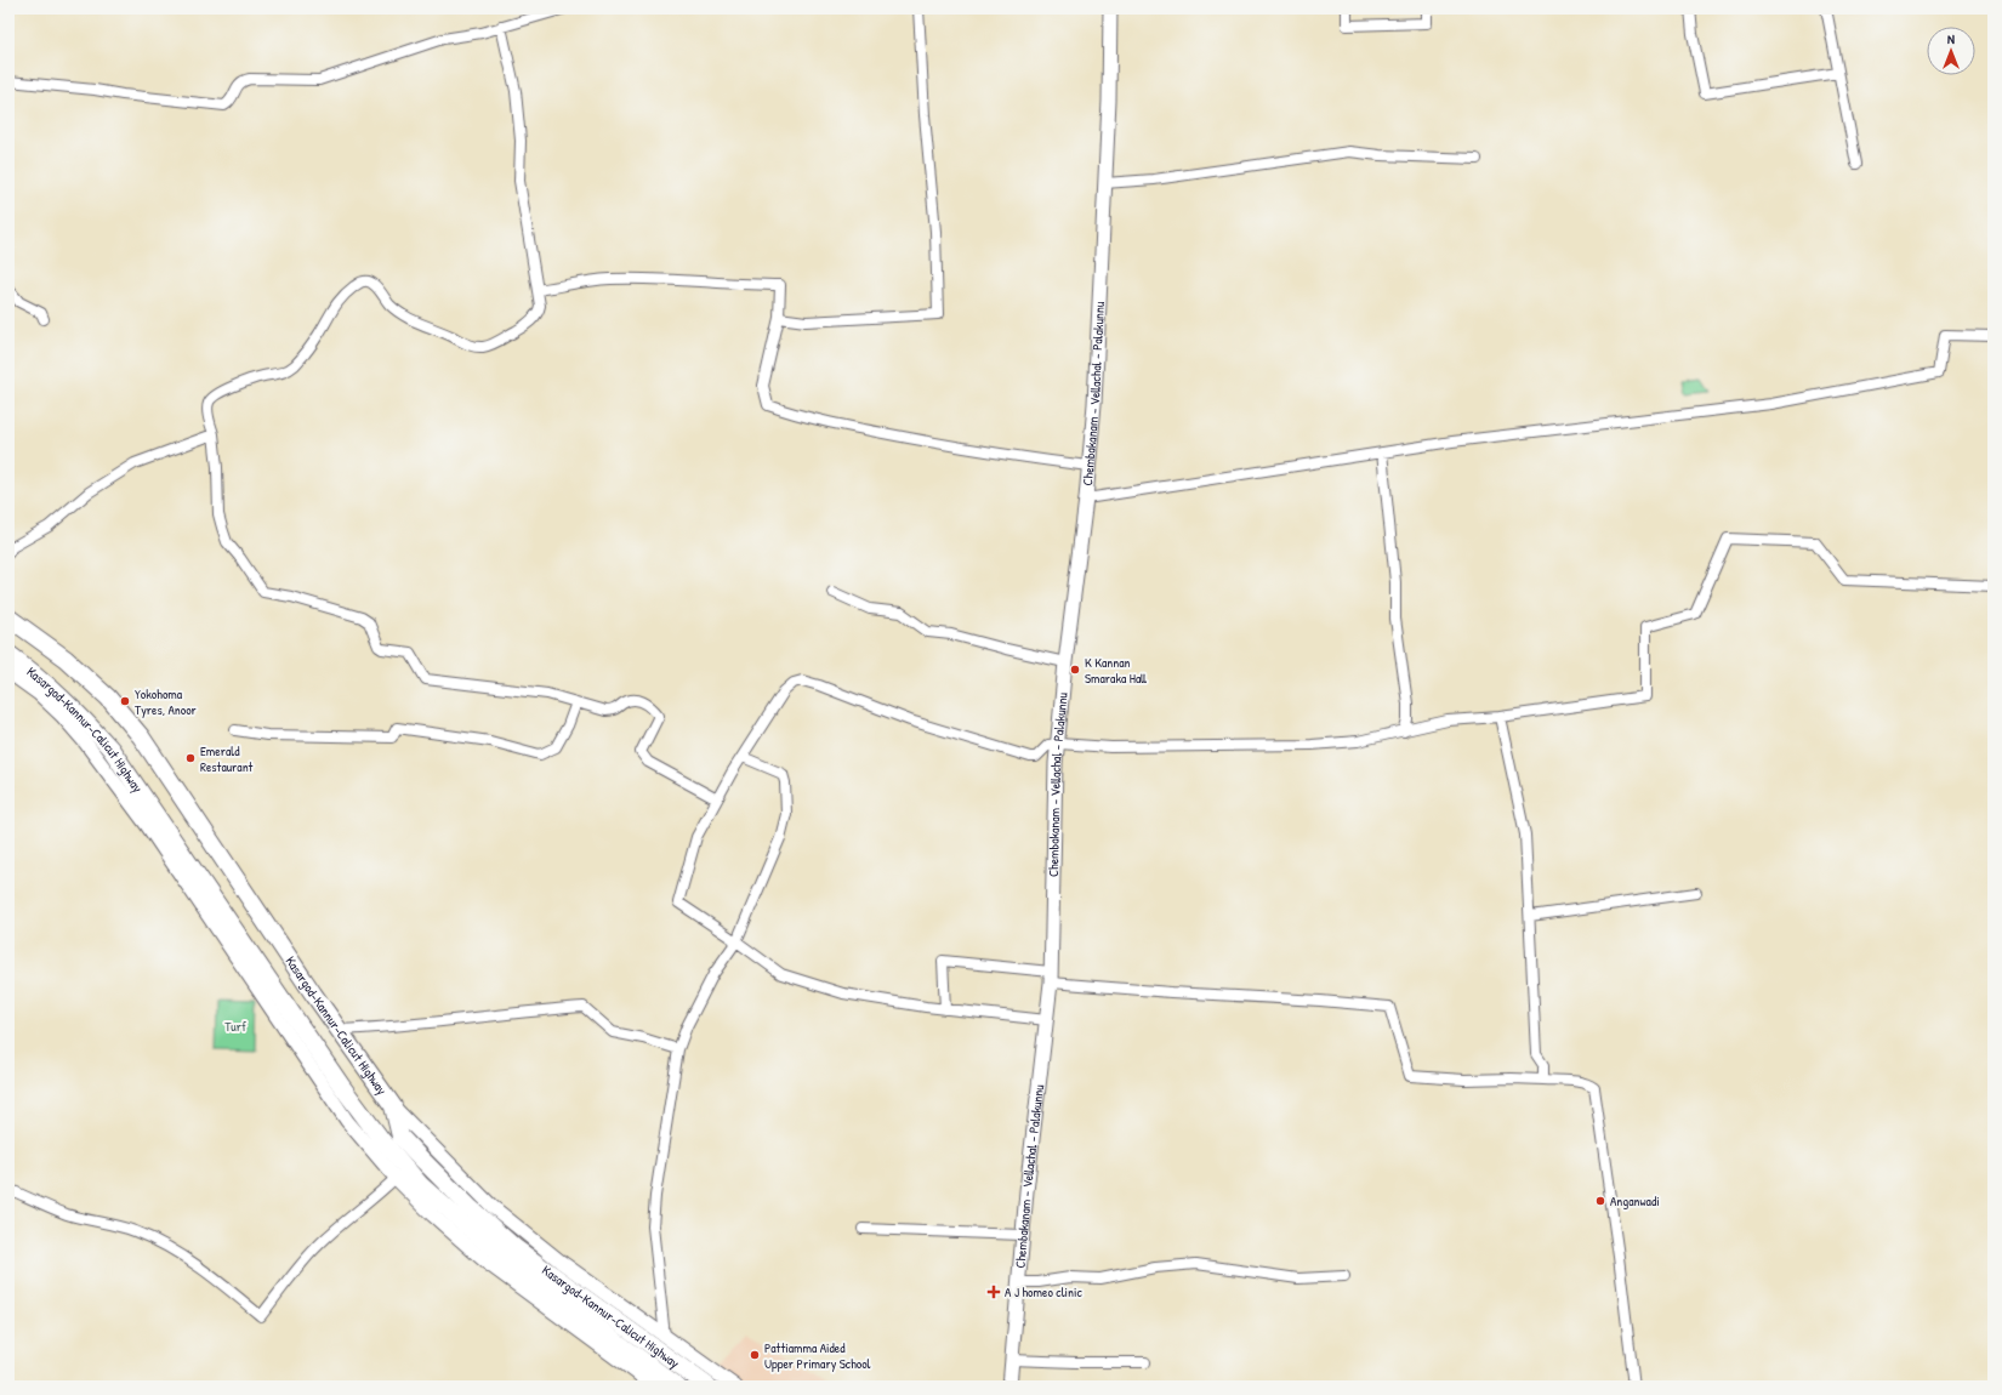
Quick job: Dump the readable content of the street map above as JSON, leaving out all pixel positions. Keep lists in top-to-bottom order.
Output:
{
  "streets": {
    "highway": ["Kasargod-Kannur-Calicut Highway"],
    "street": ["Chembakanam - Vellachal - Palakunnu"]
  },
  "parks": ["Turf"],
  "places": {
    "other": [
      "K Kannan Smaraka Hall",
      "Yokohoma Tyres, Anoor",
      "Emerald Restaurant",
      "Anganwadi",
      "Pattiamma Aided Upper Primary School"
    ],
    "health": ["A J homeo clinic"]
  },
  "north": "top"
}
